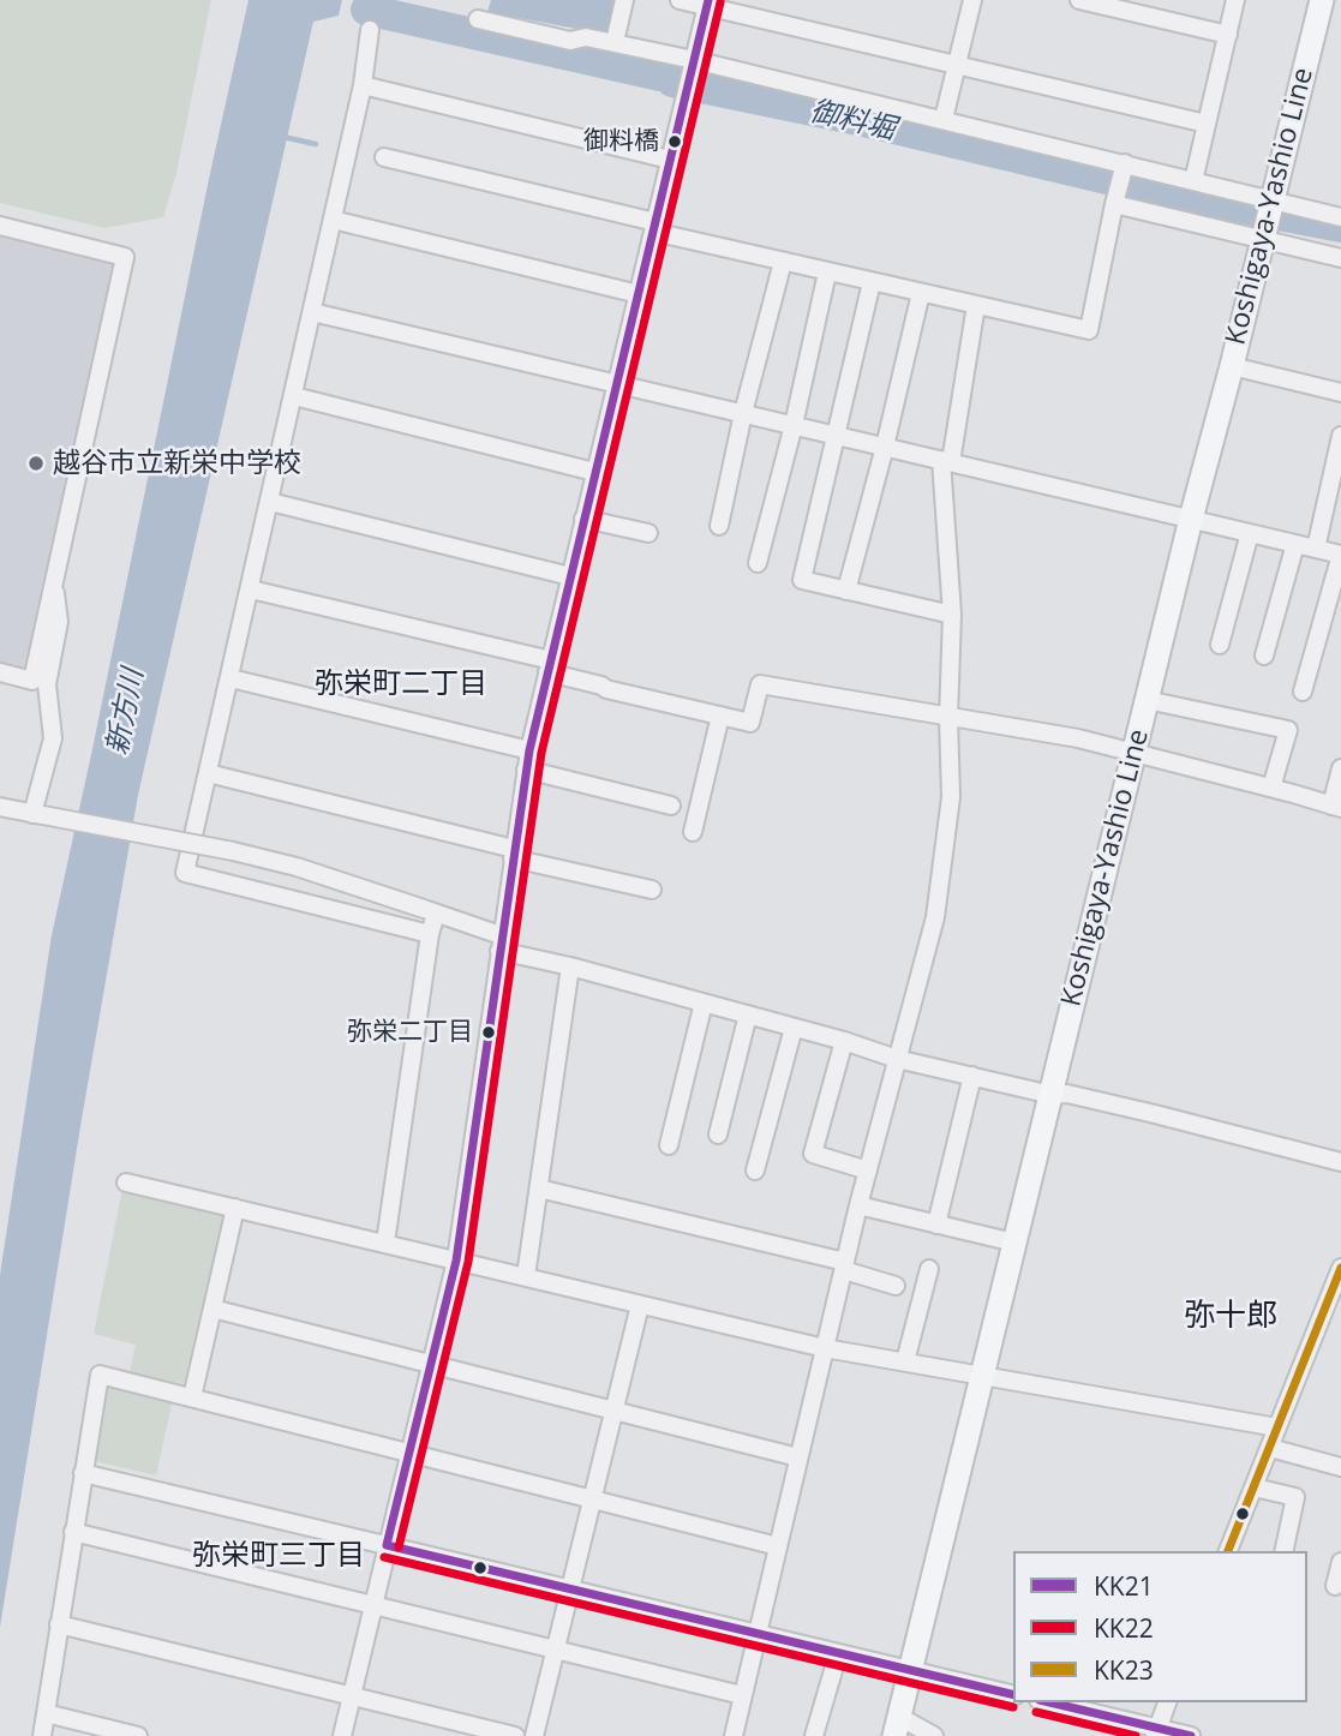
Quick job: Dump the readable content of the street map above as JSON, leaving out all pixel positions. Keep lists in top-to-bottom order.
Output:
{
  "streets": {
    "main road": ["Koshigaya-Yashio Line"]
  },
  "districts": ["弥栄町二丁目", "弥十郎", "弥栄町三丁目"],
  "water": ["御料堀", "新方川"],
  "places": ["御料橋", "越谷市立新栄中学校", "弥栄二丁目"],
  "lines": ["transit line KK21", "transit line KK22", "transit line KK23"],
  "legend": ["KK21", "KK22", "KK23"]
}
